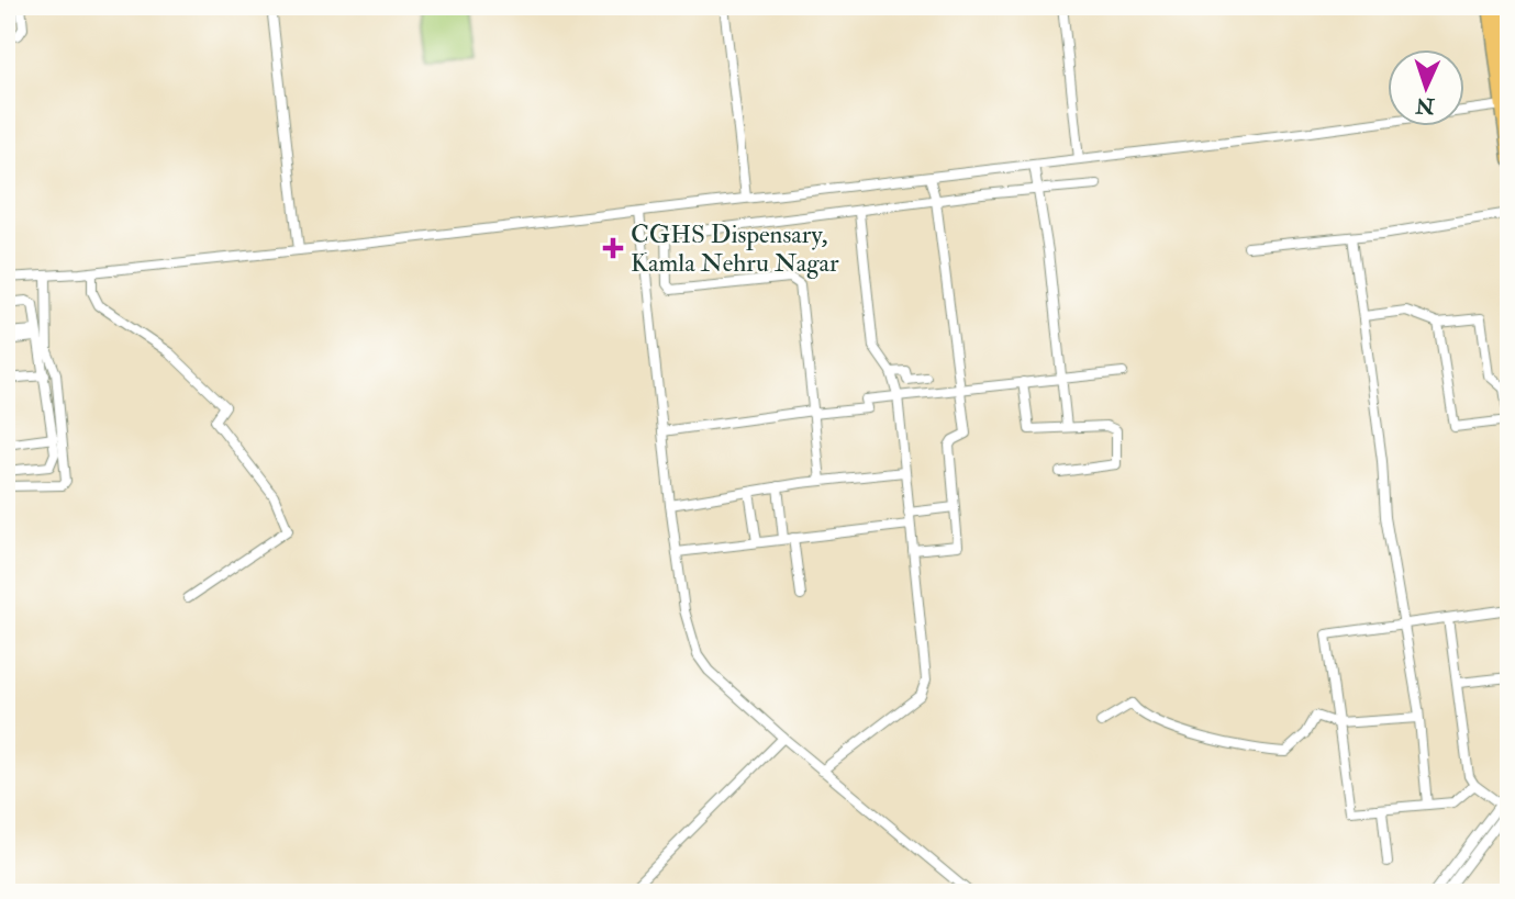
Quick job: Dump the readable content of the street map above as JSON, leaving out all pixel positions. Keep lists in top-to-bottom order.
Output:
{
  "places": {
    "health": ["CGHS Dispensary, Kamla Nehru Nagar"]
  },
  "north": "bottom"
}
